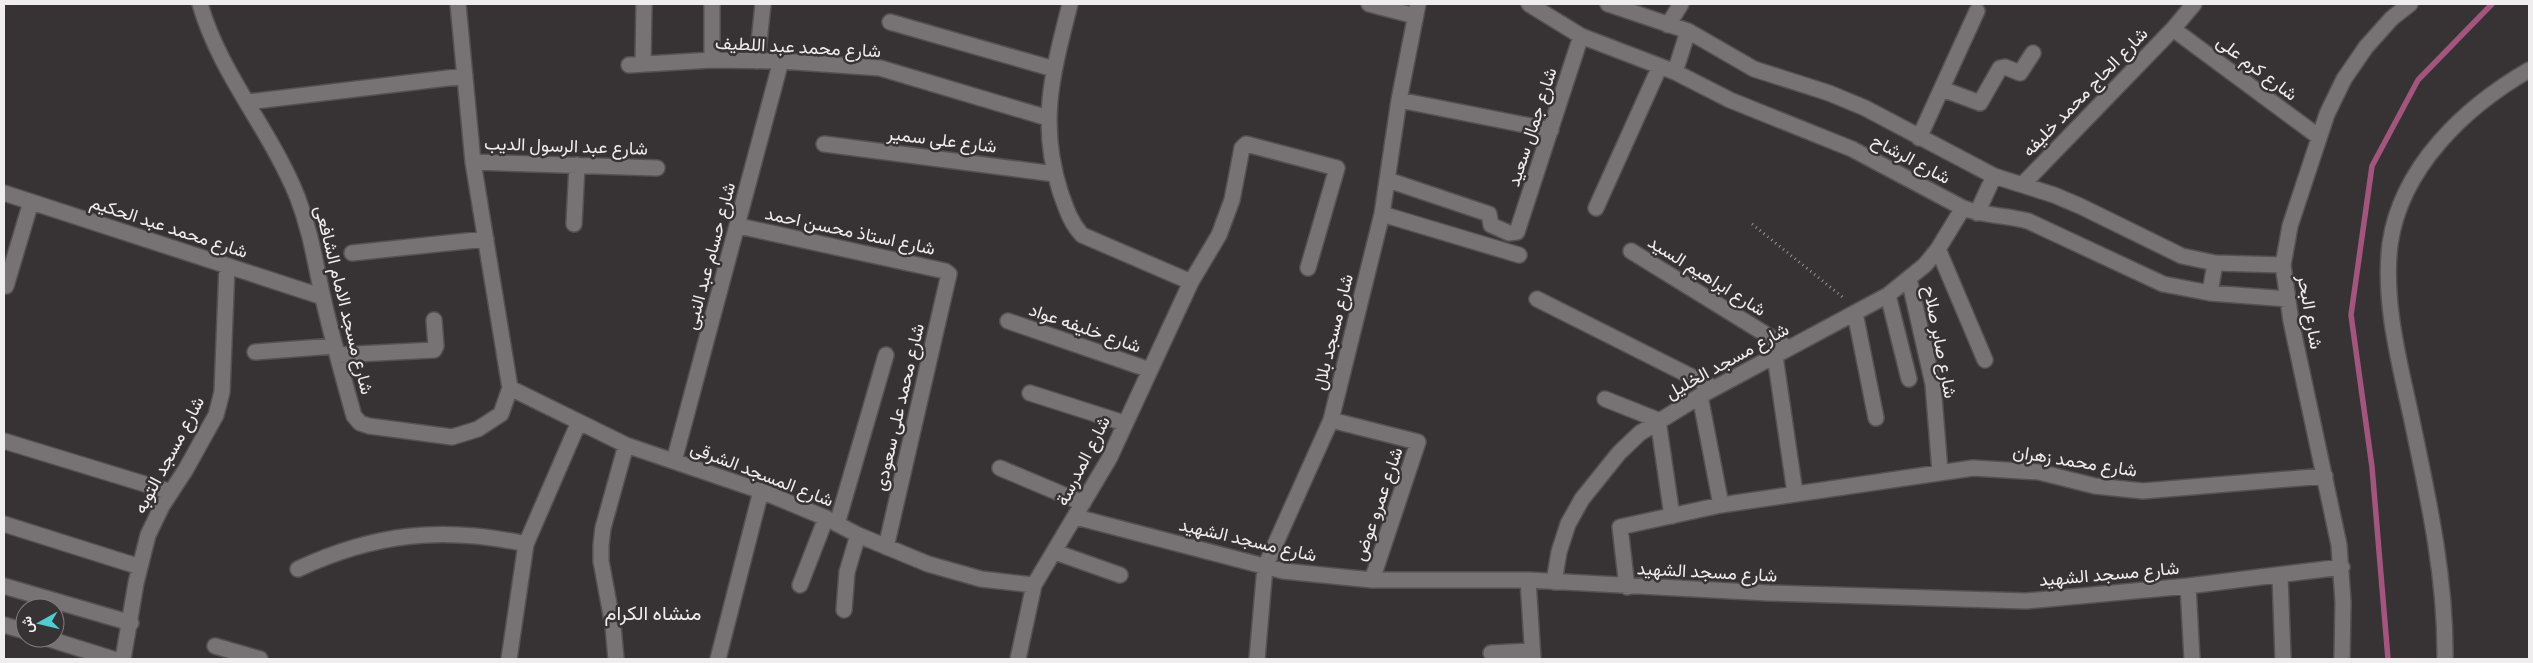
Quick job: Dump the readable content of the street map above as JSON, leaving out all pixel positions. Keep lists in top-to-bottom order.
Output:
{
  "streets": {
    "street": [
      "شارع محمد عبد اللطيف",
      "شارع كرم على",
      "شارع الحاج محمد خليفه",
      "شارع جمال سعيد",
      "شارع على سمير",
      "شارع عبد الرسول الديب",
      "شارع الرشاح",
      "شارع محمد عبد الحكيم",
      "شارع استاذ محسن احمد",
      "شارع حسام عبد النبى",
      "شارع ابراهيم السيد",
      "شارع مسجد الامام الشافعى",
      "شارع البحر",
      "شارع خليفه عواد",
      "شارع مسجد بلال",
      "شارع صابر صلاح",
      "شارع مسجد الخليل",
      "شارع محمد على سعودى",
      "شارع مسجد التوبه",
      "شارع المدرسة",
      "شارع محمد زهران",
      "شارع المسجد الشرقى",
      "شارع عمرو عوض",
      "شارع مسجد الشهيد"
    ]
  },
  "crossings": [
    ["شارع محمد عبد اللطيف", "شارع حسام عبد النبى"],
    ["شارع كرم على", "شارع الحاج محمد خليفه"],
    ["شارع كرم على", "شارع البحر"],
    ["شارع الحاج محمد خليفه", "شارع الرشاح"],
    ["شارع جمال سعيد", "شارع الرشاح"],
    ["شارع جمال سعيد", "شارع مسجد بلال"],
    ["شارع الرشاح", "شارع البحر"],
    ["شارع الرشاح", "شارع مسجد الخليل"],
    ["شارع محمد عبد الحكيم", "شارع مسجد الامام الشافعى"],
    ["شارع محمد عبد الحكيم", "شارع مسجد التوبه"],
    ["شارع استاذ محسن احمد", "شارع حسام عبد النبى"],
    ["شارع استاذ محسن احمد", "شارع محمد على سعودى"],
    ["شارع حسام عبد النبى", "شارع المسجد الشرقى"],
    ["شارع ابراهيم السيد", "شارع مسجد الخليل"],
    ["شارع مسجد الامام الشافعى", "شارع المسجد الشرقى"],
    ["شارع البحر", "شارع محمد زهران"],
    ["شارع البحر", "شارع مسجد الشهيد"],
    ["شارع خليفه عواد", "شارع المدرسة"],
    ["شارع مسجد بلال", "شارع عمرو عوض"],
    ["شارع مسجد بلال", "شارع مسجد الشهيد"],
    ["شارع صابر صلاح", "شارع مسجد الخليل"],
    ["شارع صابر صلاح", "شارع محمد زهران"],
    ["شارع مسجد الخليل", "شارع مسجد الشهيد"],
    ["شارع محمد على سعودى", "شارع المسجد الشرقى"],
    ["شارع المدرسة", "شارع المسجد الشرقى"],
    ["شارع المدرسة", "شارع مسجد الشهيد"],
    ["شارع محمد زهران", "شارع مسجد الشهيد"],
    ["شارع عمرو عوض", "شارع مسجد الشهيد"]
  ],
  "districts": ["منشاه الكرام"],
  "north": "left"
}
